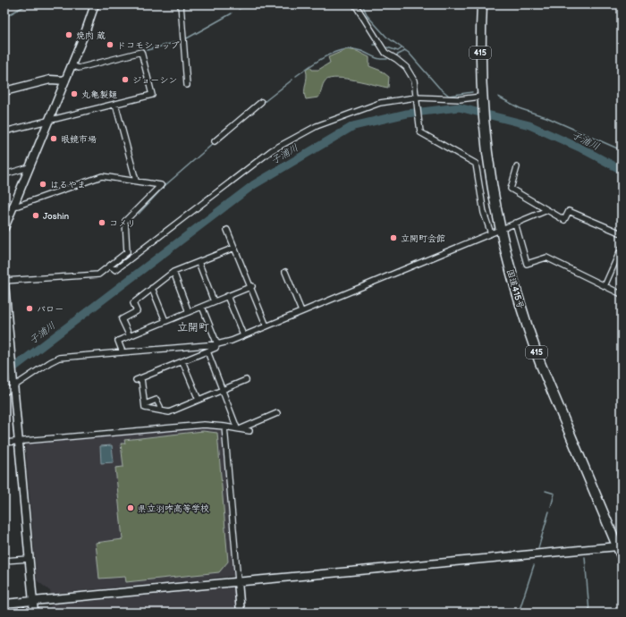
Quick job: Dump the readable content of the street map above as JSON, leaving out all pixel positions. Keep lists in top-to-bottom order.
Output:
{
  "streets": {
    "highway": ["415", "国道415号"]
  },
  "districts": ["立開町"],
  "water": ["子浦川"],
  "places": [
    "焼肉 蔵",
    "ドコモショップ",
    "ジョーシン",
    "丸亀製麺",
    "眼鏡市場",
    "はるやま",
    "Joshin",
    "コメリ",
    "立開町会館",
    "バロー",
    "県立羽咋高等学校"
  ]
}
